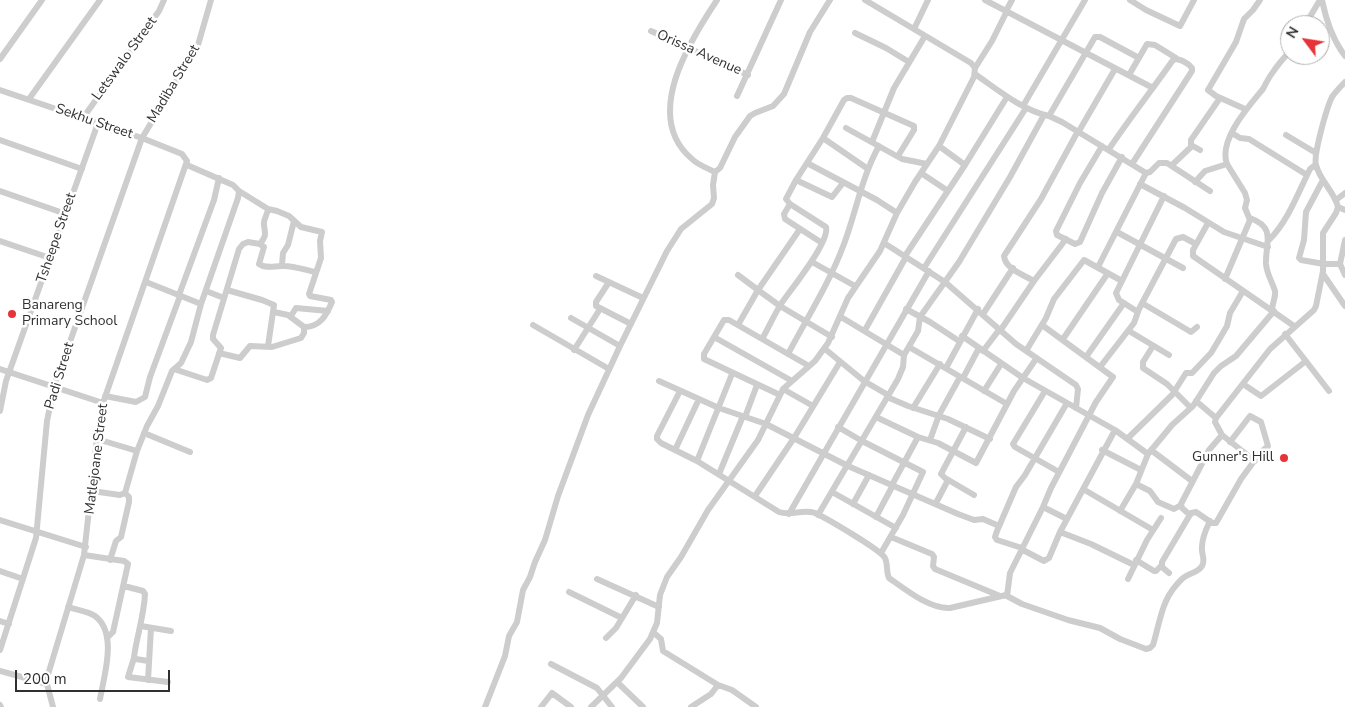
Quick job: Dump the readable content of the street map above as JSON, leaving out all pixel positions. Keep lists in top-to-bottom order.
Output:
{
  "streets": {
    "street": [
      "Orissa Avenue",
      "Letswalo Street",
      "Madiba Street",
      "Sekhu Street",
      "Tsheepe Street",
      "Padi Street",
      "Matlejoane Street"
    ]
  },
  "crossings": [
    ["Letswalo Street", "Sekhu Street"],
    ["Madiba Street", "Sekhu Street"],
    ["Madiba Street", "Padi Street"],
    ["Sekhu Street", "Tsheepe Street"],
    ["Sekhu Street", "Padi Street"],
    ["Sekhu Street", "Matlejoane Street"]
  ],
  "places": ["Banareng Primary School", "Gunner's Hill"],
  "scale_bar": "200 m",
  "north": "top left"
}
